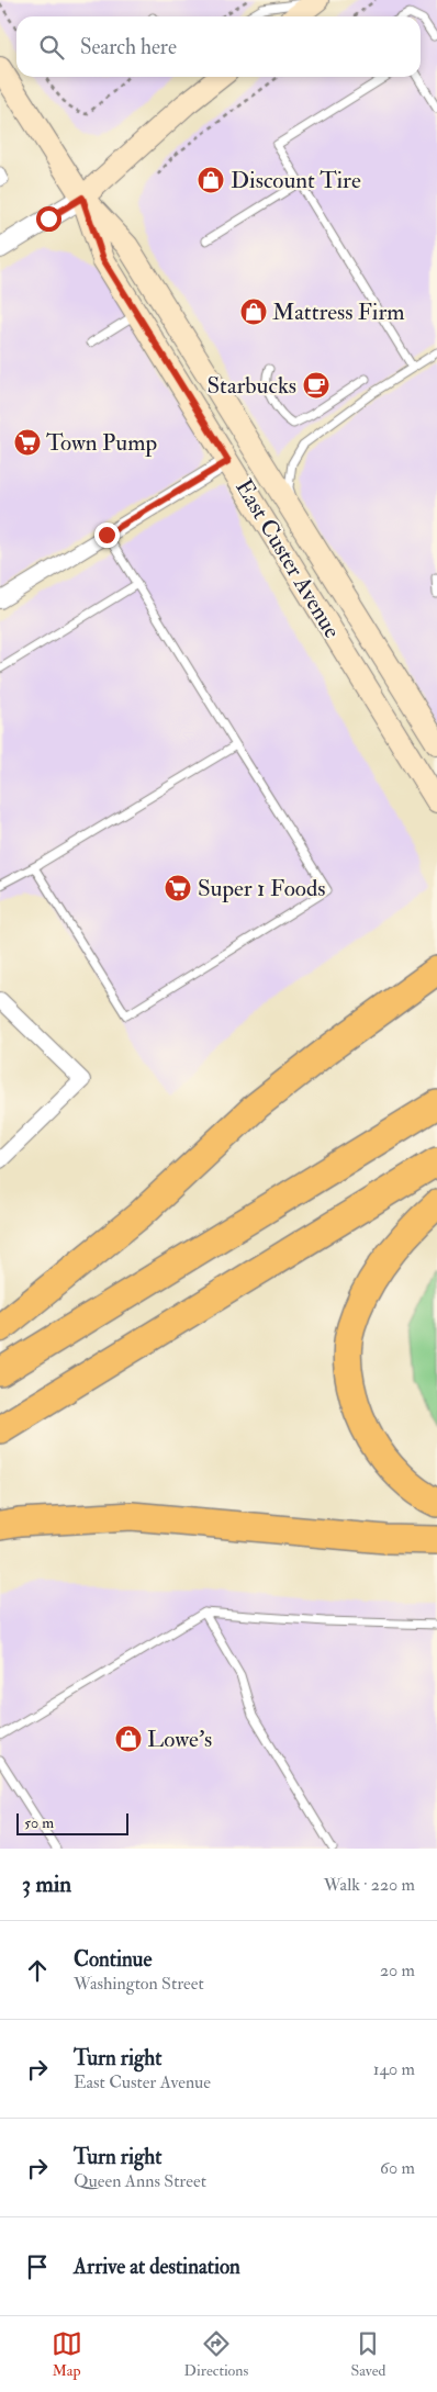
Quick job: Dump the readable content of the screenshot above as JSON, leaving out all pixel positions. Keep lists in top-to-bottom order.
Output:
{
  "streets": {
    "main road": ["East Custer Avenue"]
  },
  "places": {
    "shop": ["Discount Tire", "Mattress Firm", "Lowe's"],
    "cafe": ["Starbucks"],
    "supermarket": ["Town Pump", "Super 1 Foods"]
  },
  "scale_bar": "50 m",
  "page": {
    "search": "Search here",
    "scale": "50 m",
    "heading": ["3 min", "Walk · 220 m"],
    "list": [
      ["Continue", "Washington Street", "20 m"],
      ["Turn right", "East Custer Avenue", "140 m"],
      ["Turn right", "Queen Anns Street", "60 m"],
      "Arrive at destination"
    ],
    "nav": ["Map", "Directions", "Saved"]
  }
}
